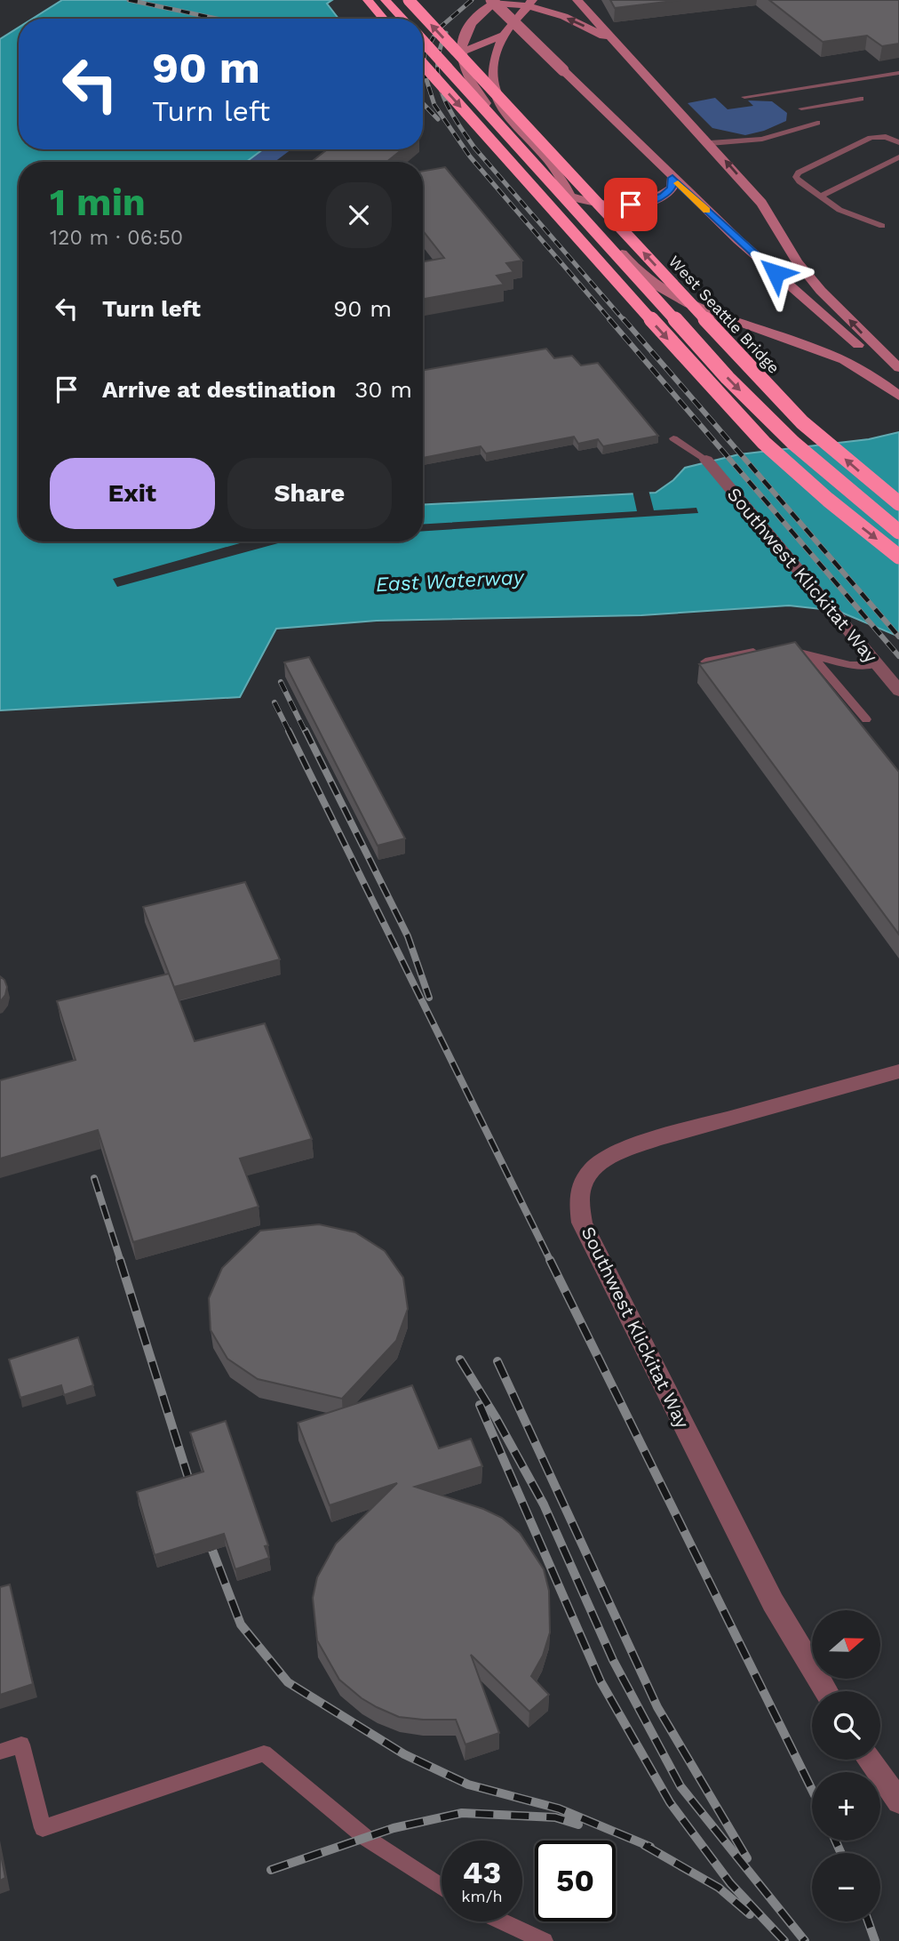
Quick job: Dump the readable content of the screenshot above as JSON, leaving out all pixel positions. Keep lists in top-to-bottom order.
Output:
{
  "streets": {
    "highway": ["West Seattle Bridge"],
    "street": ["Southwest Klickitat Way"]
  },
  "water": ["East Waterway"],
  "north": "right",
  "page": {
    "turn": ["90 m", "Turn left"],
    "heading": ["1 min", "120 m · 06:50"],
    "list": [
      {
        "name": "Turn left",
        "value": "90 m"
      },
      {
        "name": "Arrive at destination",
        "value": "30 m"
      }
    ],
    "buttons": ["Exit", "Share"],
    "map_buttons": ["+", "−"],
    "speed": "43 km/h",
    "limit": "50"
  }
}
